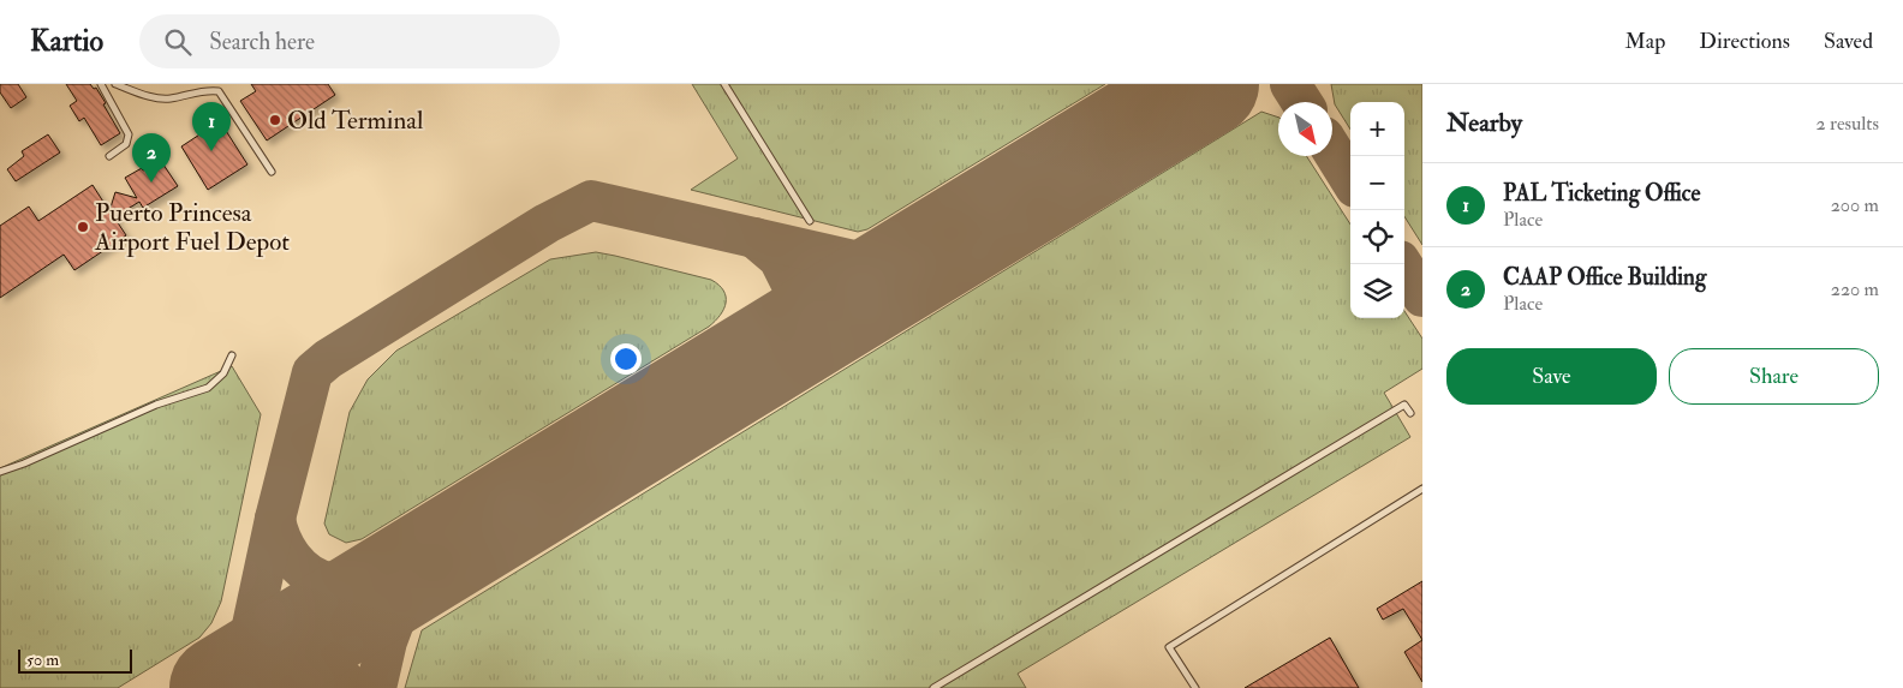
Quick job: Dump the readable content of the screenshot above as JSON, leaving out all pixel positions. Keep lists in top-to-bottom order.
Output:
{
  "places": ["Old Terminal", "Puerto Princesa Airport Fuel Depot"],
  "scale_bar": "50 m",
  "north": "bottom right",
  "page": {
    "header": "Kartio",
    "search": "Search here",
    "nav": ["Map", "Directions", "Saved"],
    "heading": ["Nearby", "2 results"],
    "map_buttons": ["+", "−"],
    "pins": ["1", "2"],
    "list": [
      {
        "mark": "1",
        "name": "PAL Ticketing Office",
        "note": "Place",
        "value": "200 m"
      },
      {
        "mark": "2",
        "name": "CAAP Office Building",
        "note": "Place",
        "value": "220 m"
      }
    ],
    "buttons": ["Save", "Share"],
    "scale": "50 m"
  }
}
